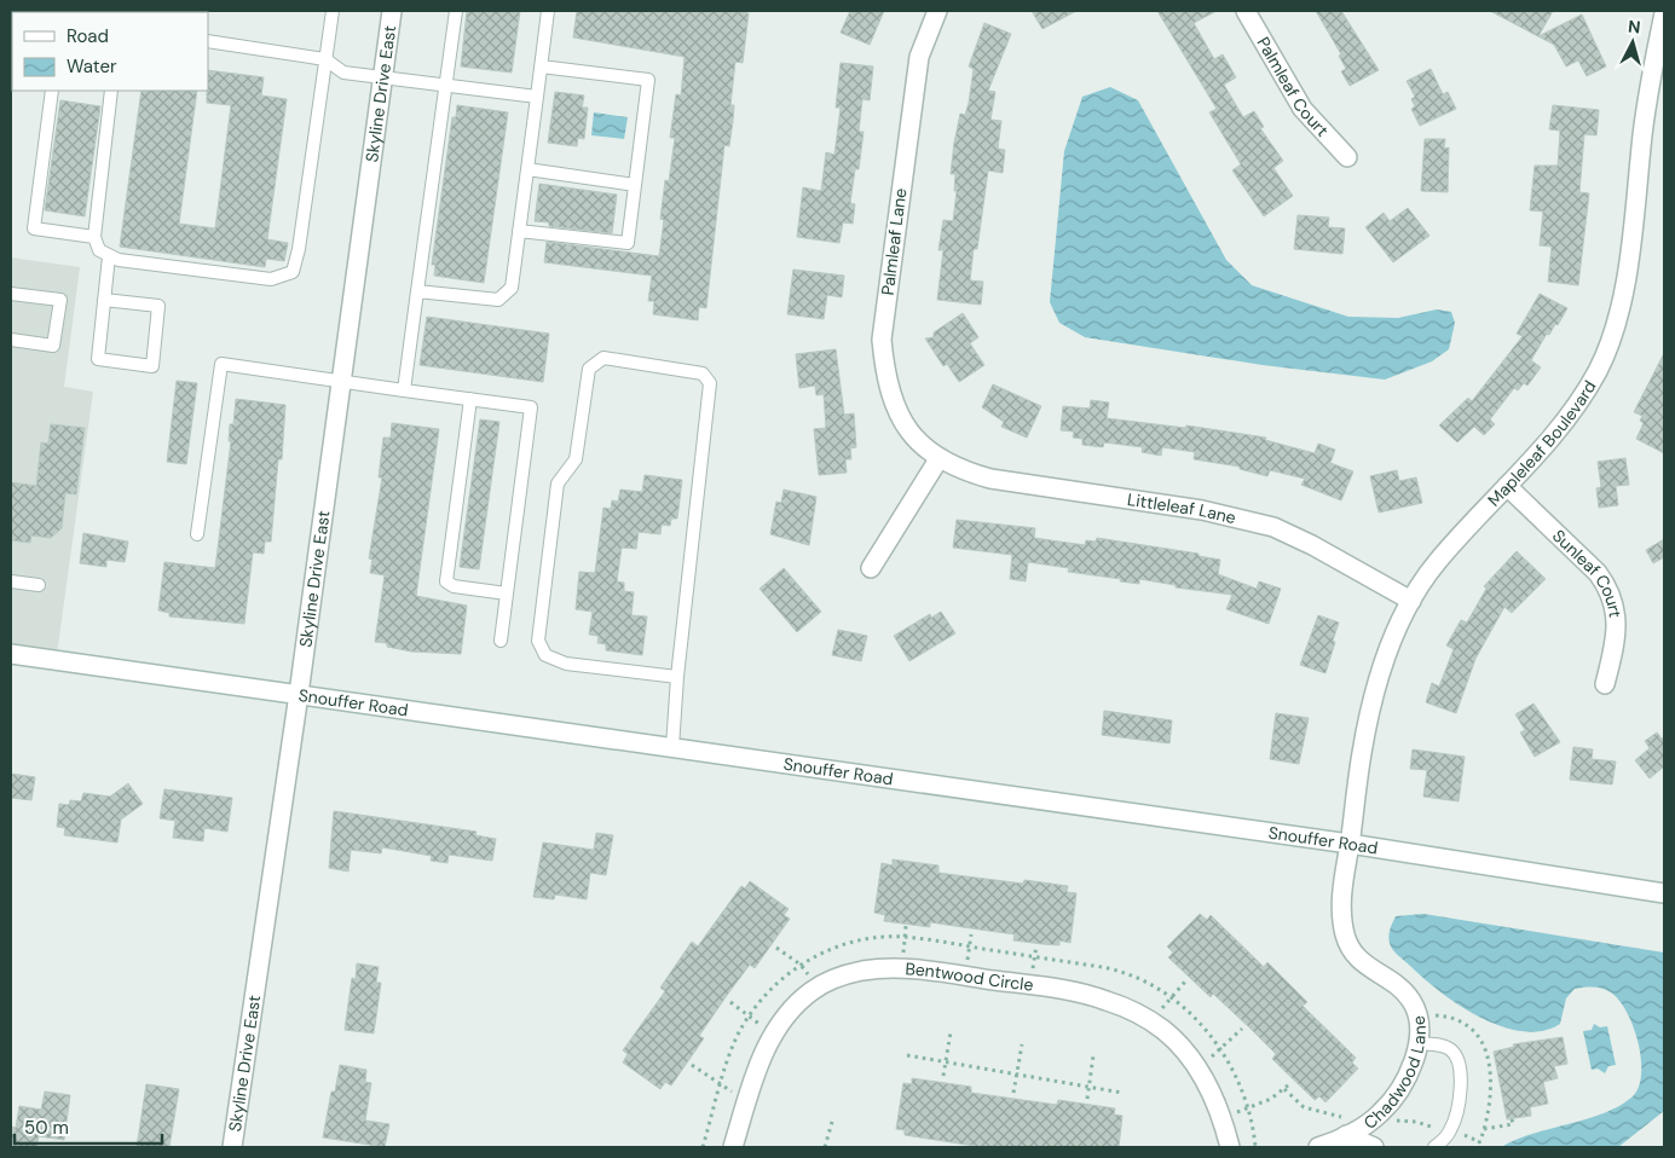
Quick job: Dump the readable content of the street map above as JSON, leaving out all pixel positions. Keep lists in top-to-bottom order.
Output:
{
  "streets": {
    "street": [
      "Palmleaf Court",
      "Skyline Drive East",
      "Palmleaf Lane",
      "Mapleleaf Boulevard",
      "Littleleaf Lane",
      "Sunleaf Court",
      "Snouffer Road",
      "Bentwood Circle",
      "Chadwood Lane"
    ]
  },
  "crossings": [
    ["Skyline Drive East", "Snouffer Road"],
    ["Palmleaf Lane", "Littleleaf Lane"],
    ["Mapleleaf Boulevard", "Littleleaf Lane"],
    ["Mapleleaf Boulevard", "Sunleaf Court"],
    ["Mapleleaf Boulevard", "Snouffer Road"],
    ["Mapleleaf Boulevard", "Chadwood Lane"],
    ["Snouffer Road", "Chadwood Lane"]
  ],
  "legend": ["Road", "Water"],
  "scale_bar": "50 m",
  "north": "top"
}
